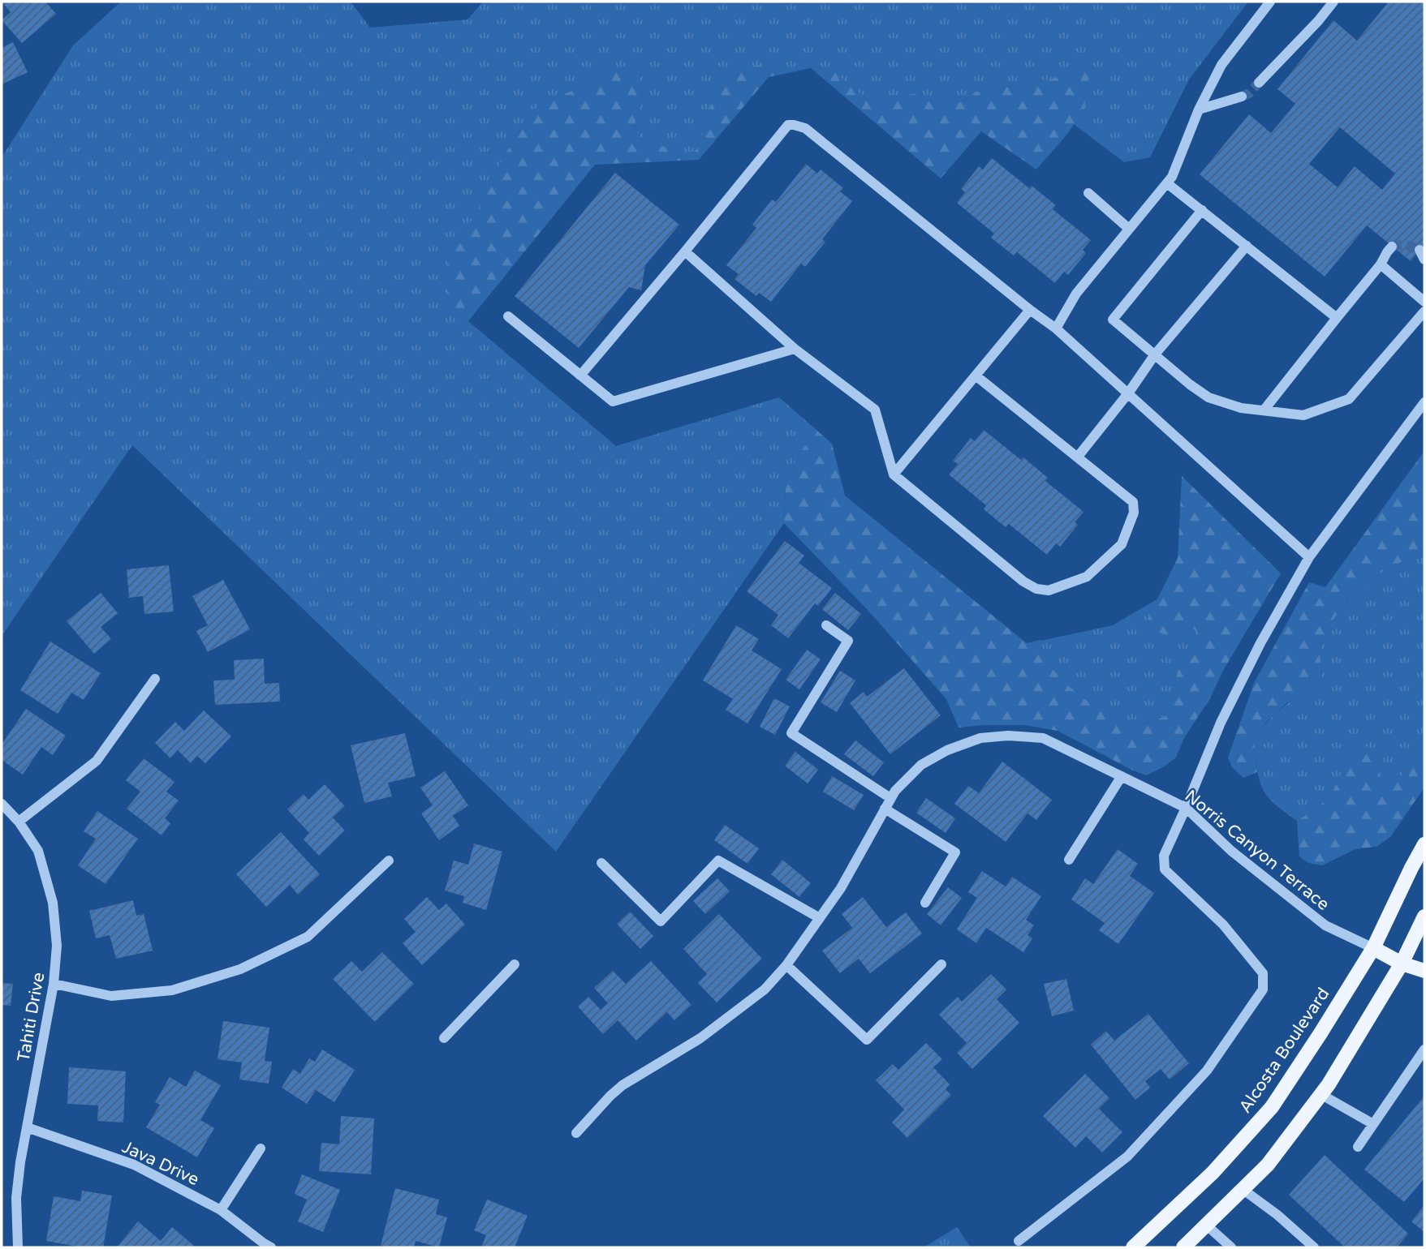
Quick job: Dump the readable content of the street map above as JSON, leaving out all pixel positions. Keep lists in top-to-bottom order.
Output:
{
  "streets": {
    "main road": ["Alcosta Boulevard"],
    "street": ["Norris Canyon Terrace", "Tahiti Drive", "Java Drive"]
  },
  "crossings": [
    ["Norris Canyon Terrace", "Alcosta Boulevard"],
    ["Tahiti Drive", "Java Drive"]
  ]
}
